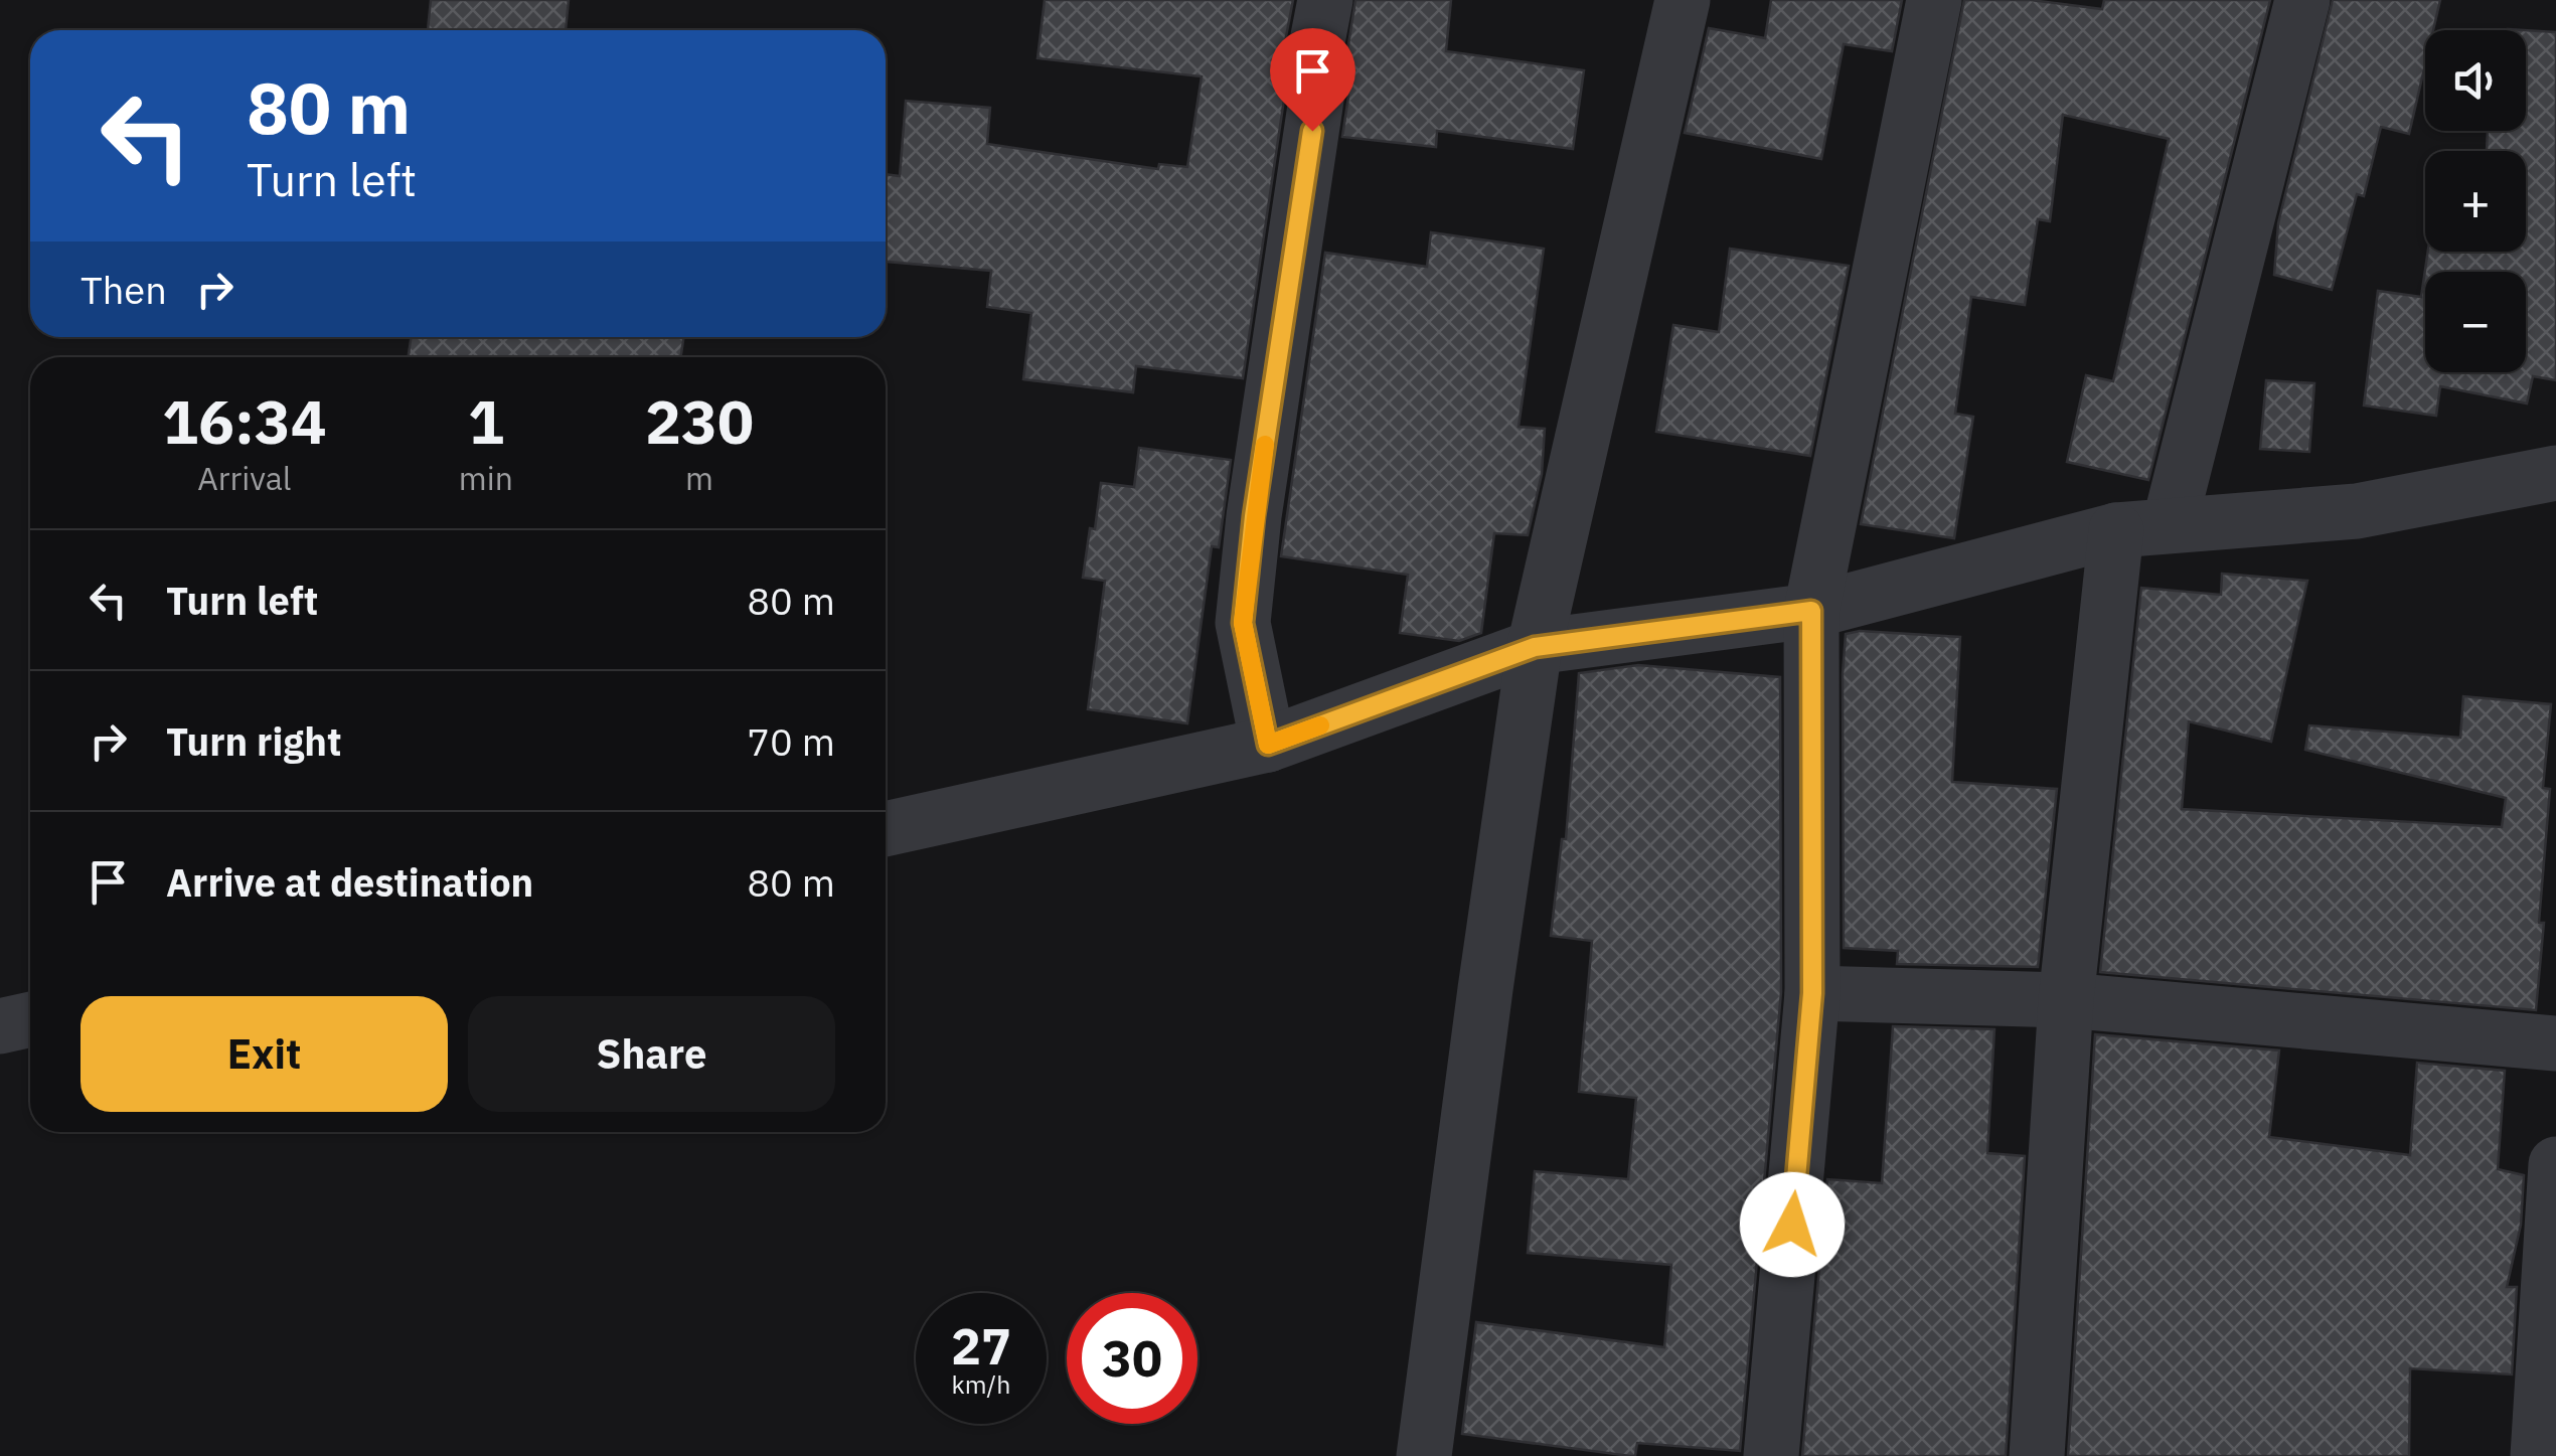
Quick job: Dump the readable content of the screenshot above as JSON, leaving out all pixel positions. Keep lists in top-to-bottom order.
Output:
{
  "page": {
    "map_buttons": ["+", "−"],
    "turn": ["80 m", "Turn left"],
    "then": "Then",
    "eta": [
      "16:34",
      "Arrival",
      "1",
      "min",
      "230",
      "m"
    ],
    "list": [
      {
        "name": "Turn left",
        "value": "80 m"
      },
      {
        "name": "Turn right",
        "value": "70 m"
      },
      {
        "name": "Arrive at destination",
        "value": "80 m"
      }
    ],
    "buttons": ["Exit", "Share"],
    "speed": "27 km/h",
    "limit": "30"
  }
}
